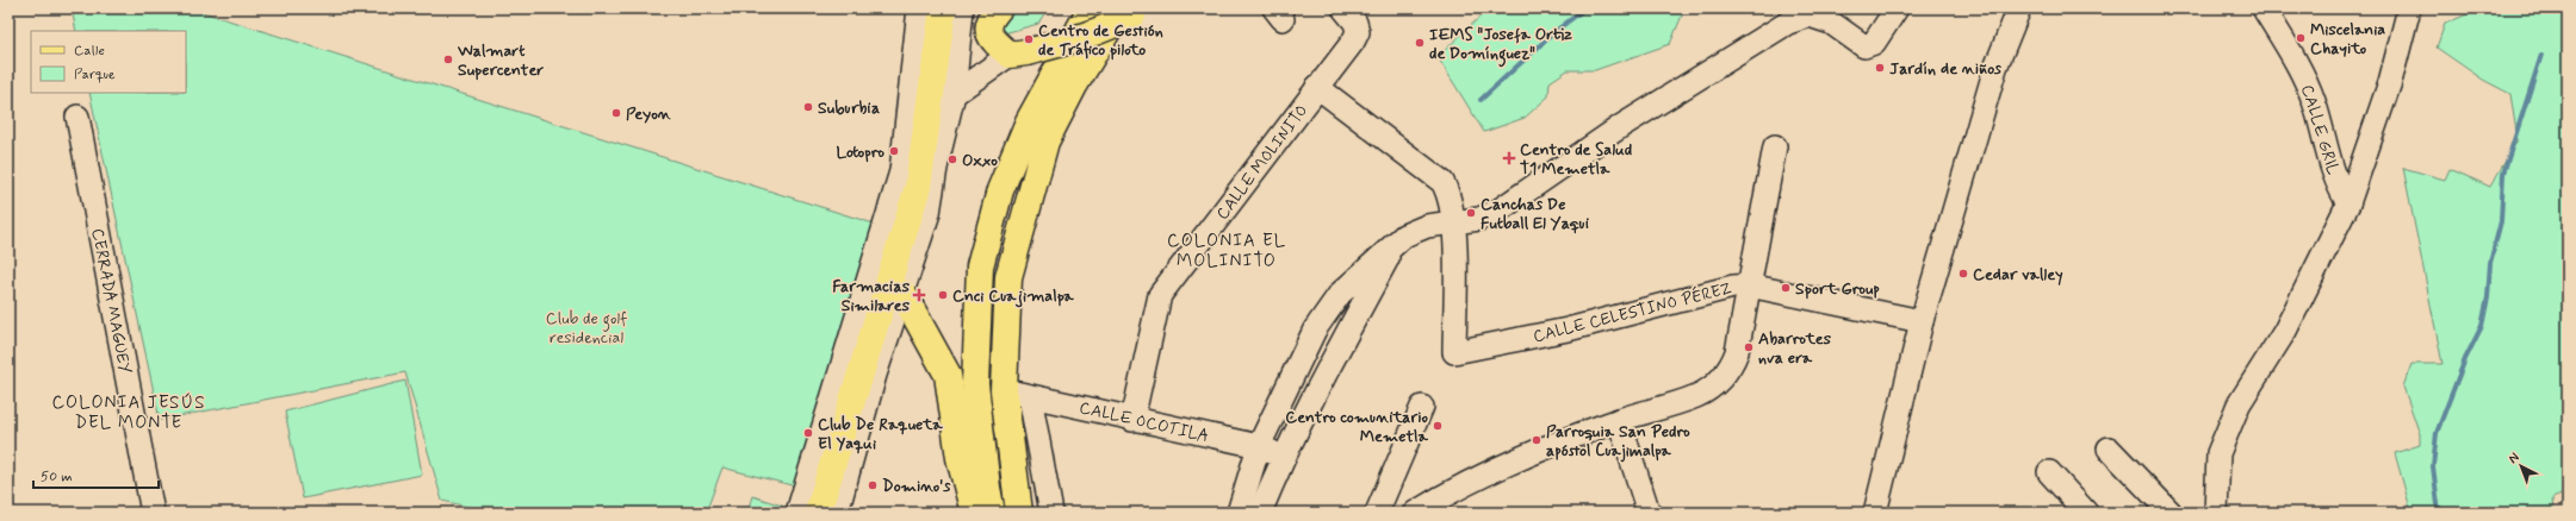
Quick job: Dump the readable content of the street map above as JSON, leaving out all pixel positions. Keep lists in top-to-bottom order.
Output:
{
  "streets": {
    "street": [
      "CALLE GRIL",
      "CALLE MOLINITO",
      "CERRADA MAGUEY",
      "CALLE CELESTINO PÉREZ",
      "CALLE OCOTILA"
    ]
  },
  "crossings": [
    ["CALLE MOLINITO", "CALLE OCOTILA"]
  ],
  "districts": ["COLONIA EL MOLINITO", "COLONIA JESÚS DEL MONTE"],
  "parks": ["Club de golf residencial"],
  "places": {
    "other": [
      "Miscelania Chayito",
      "Centro de Gestión de Tráfico piloto",
      "IEMS \"Josefa Ortiz de Domínguez\"",
      "Walmart Supercenter",
      "Jardín de niños",
      "Suburbia",
      "Peyon",
      "Lotopro",
      "Oxxo",
      "Canchas De Futball El Yaqui",
      "Cedar valley",
      "Sport Group",
      "Cnci Cuajimalpa",
      "Abarrotes nva era",
      "Centro comunitario Memetla",
      "Club De Raqueta El Yaqui",
      "Parroquia San Pedro apóstol Cuajimalpa",
      "Domino's"
    ],
    "health": ["Centro de Salud T1 Memetla", "Farmacias Similares"]
  },
  "legend": ["Calle", "Parque"],
  "scale_bar": "50 m",
  "north": "top left"
}
